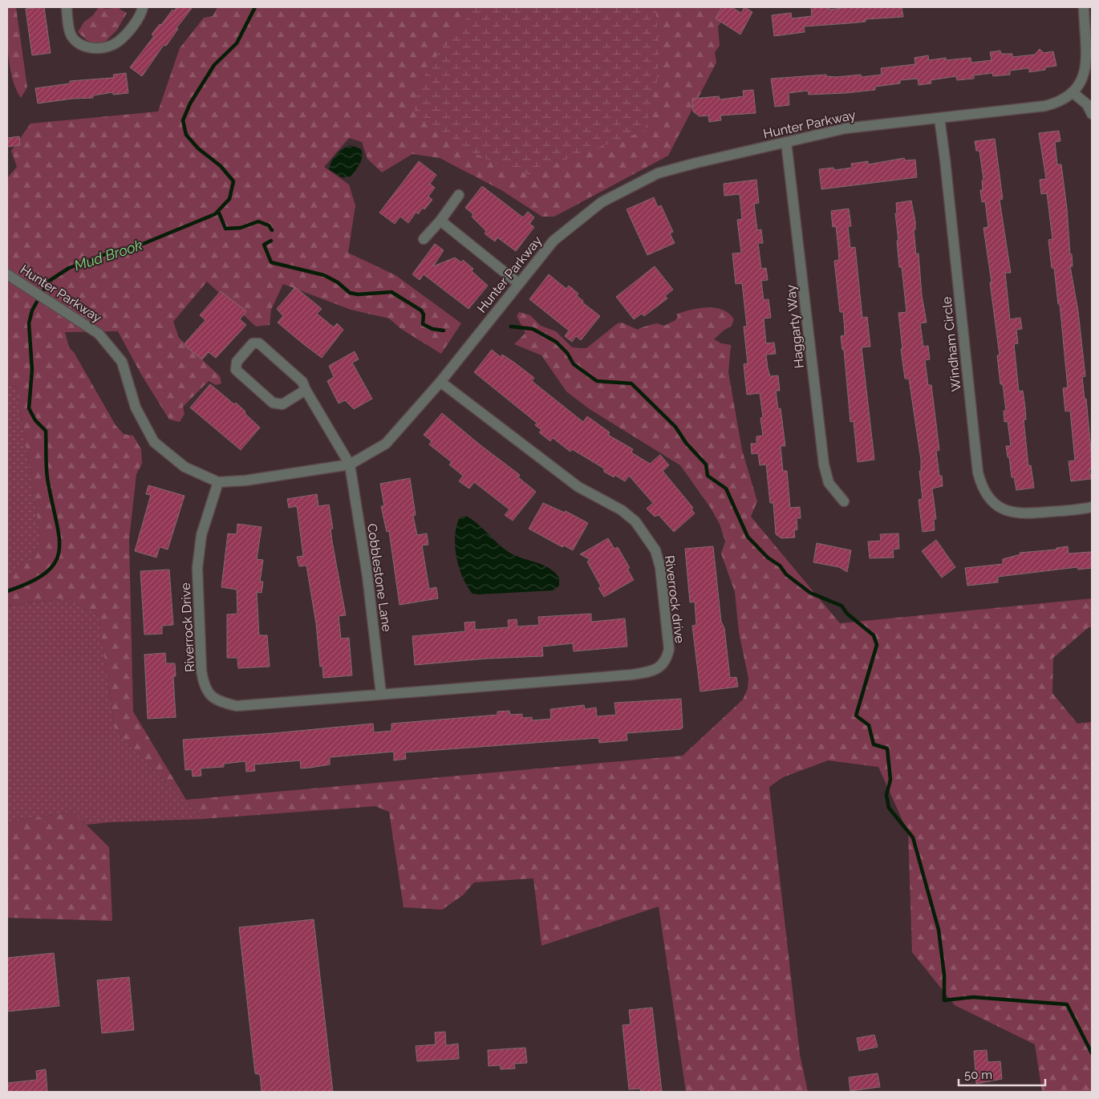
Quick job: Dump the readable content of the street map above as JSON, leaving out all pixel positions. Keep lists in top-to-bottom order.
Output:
{
  "streets": {
    "street": [
      "Hunter Parkway",
      "Haggarty Way",
      "Windham Circle",
      "Cobblestone Lane",
      "Riverrock drive",
      "Riverrock Drive"
    ]
  },
  "crossings": [
    ["Hunter Parkway", "Haggarty Way"],
    ["Hunter Parkway", "Windham Circle"],
    ["Hunter Parkway", "Cobblestone Lane"],
    ["Hunter Parkway", "Riverrock drive"],
    ["Hunter Parkway", "Riverrock Drive"],
    ["Cobblestone Lane", "Riverrock drive"],
    ["Cobblestone Lane", "Riverrock Drive"],
    ["Riverrock drive", "Riverrock Drive"]
  ],
  "water": ["Mud Brook"],
  "scale_bar": "50 m"
}
